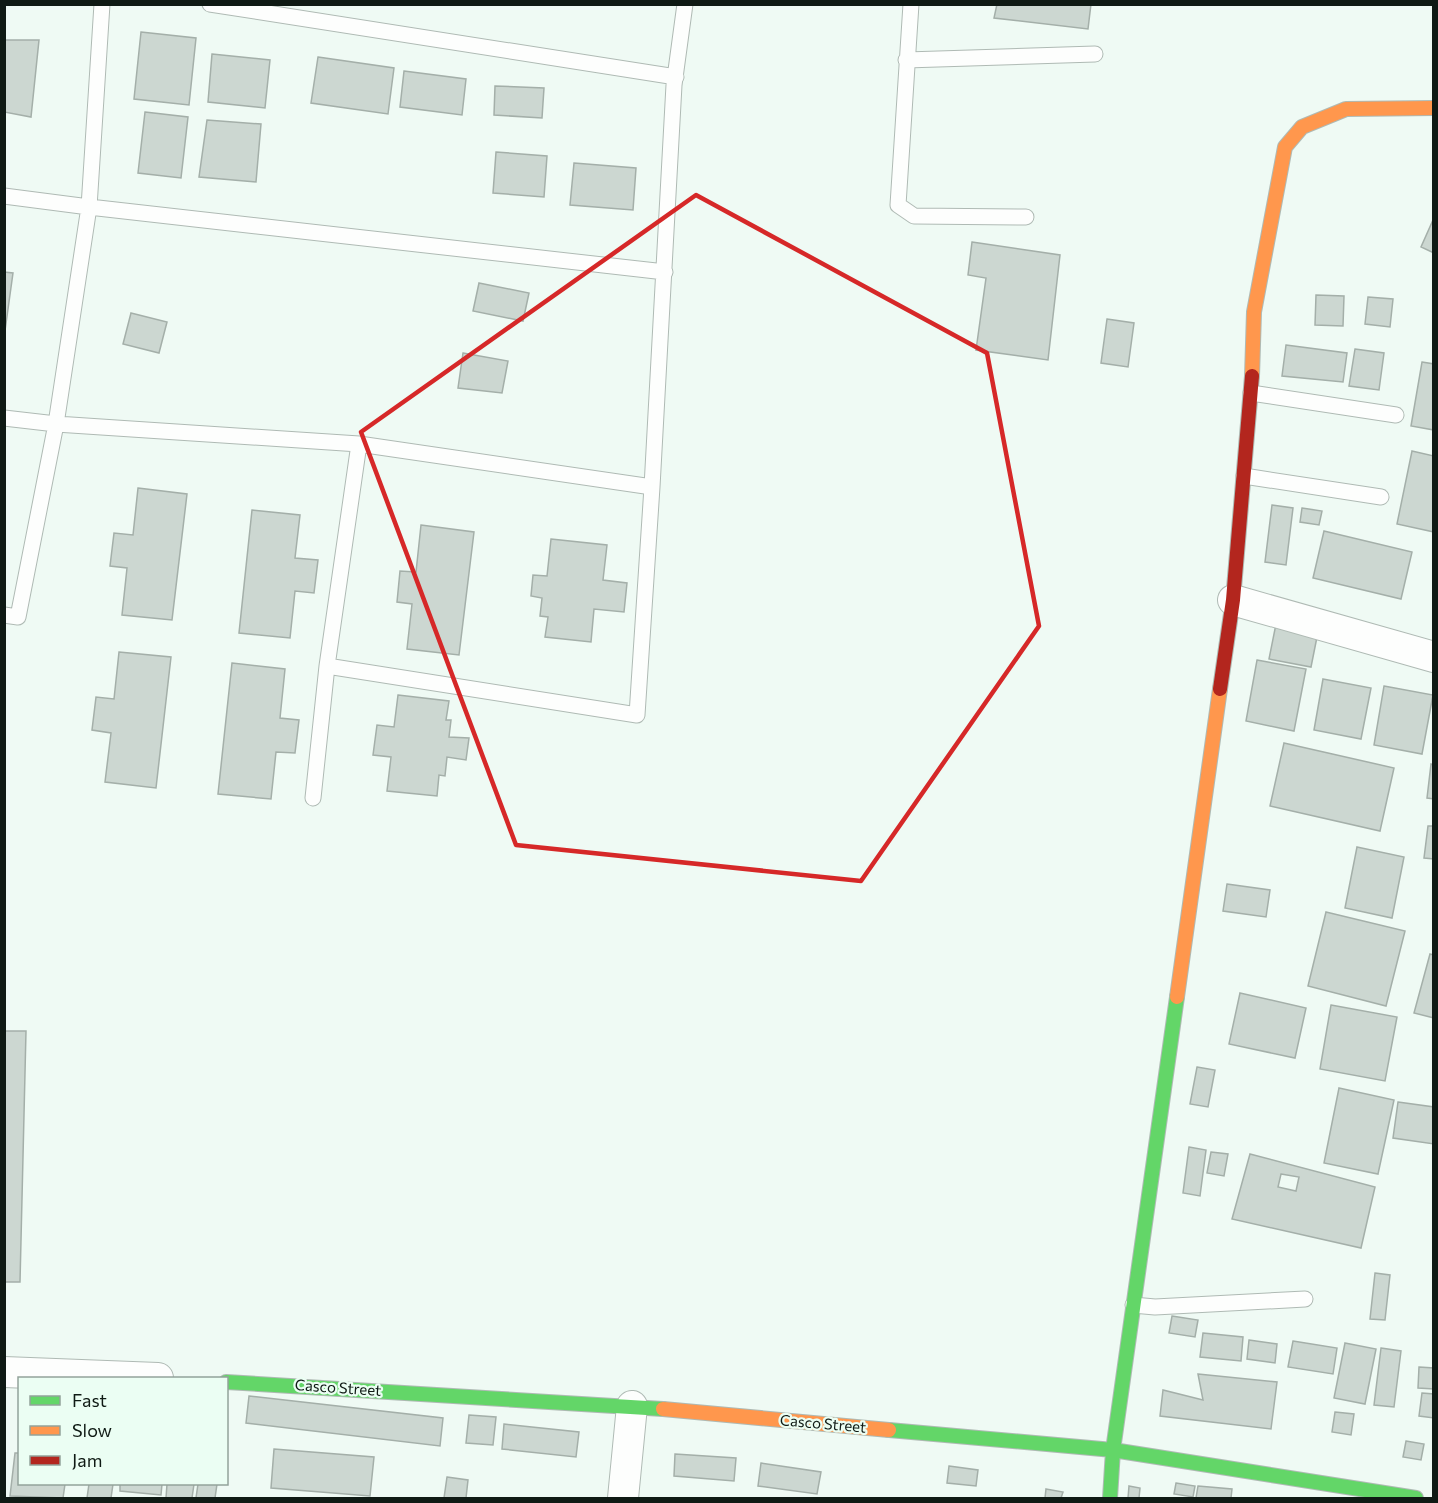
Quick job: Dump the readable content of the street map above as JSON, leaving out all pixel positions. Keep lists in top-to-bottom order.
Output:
{
  "streets": {
    "street": ["Casco Street"]
  },
  "legend": ["Fast", "Slow", "Jam"]
}
